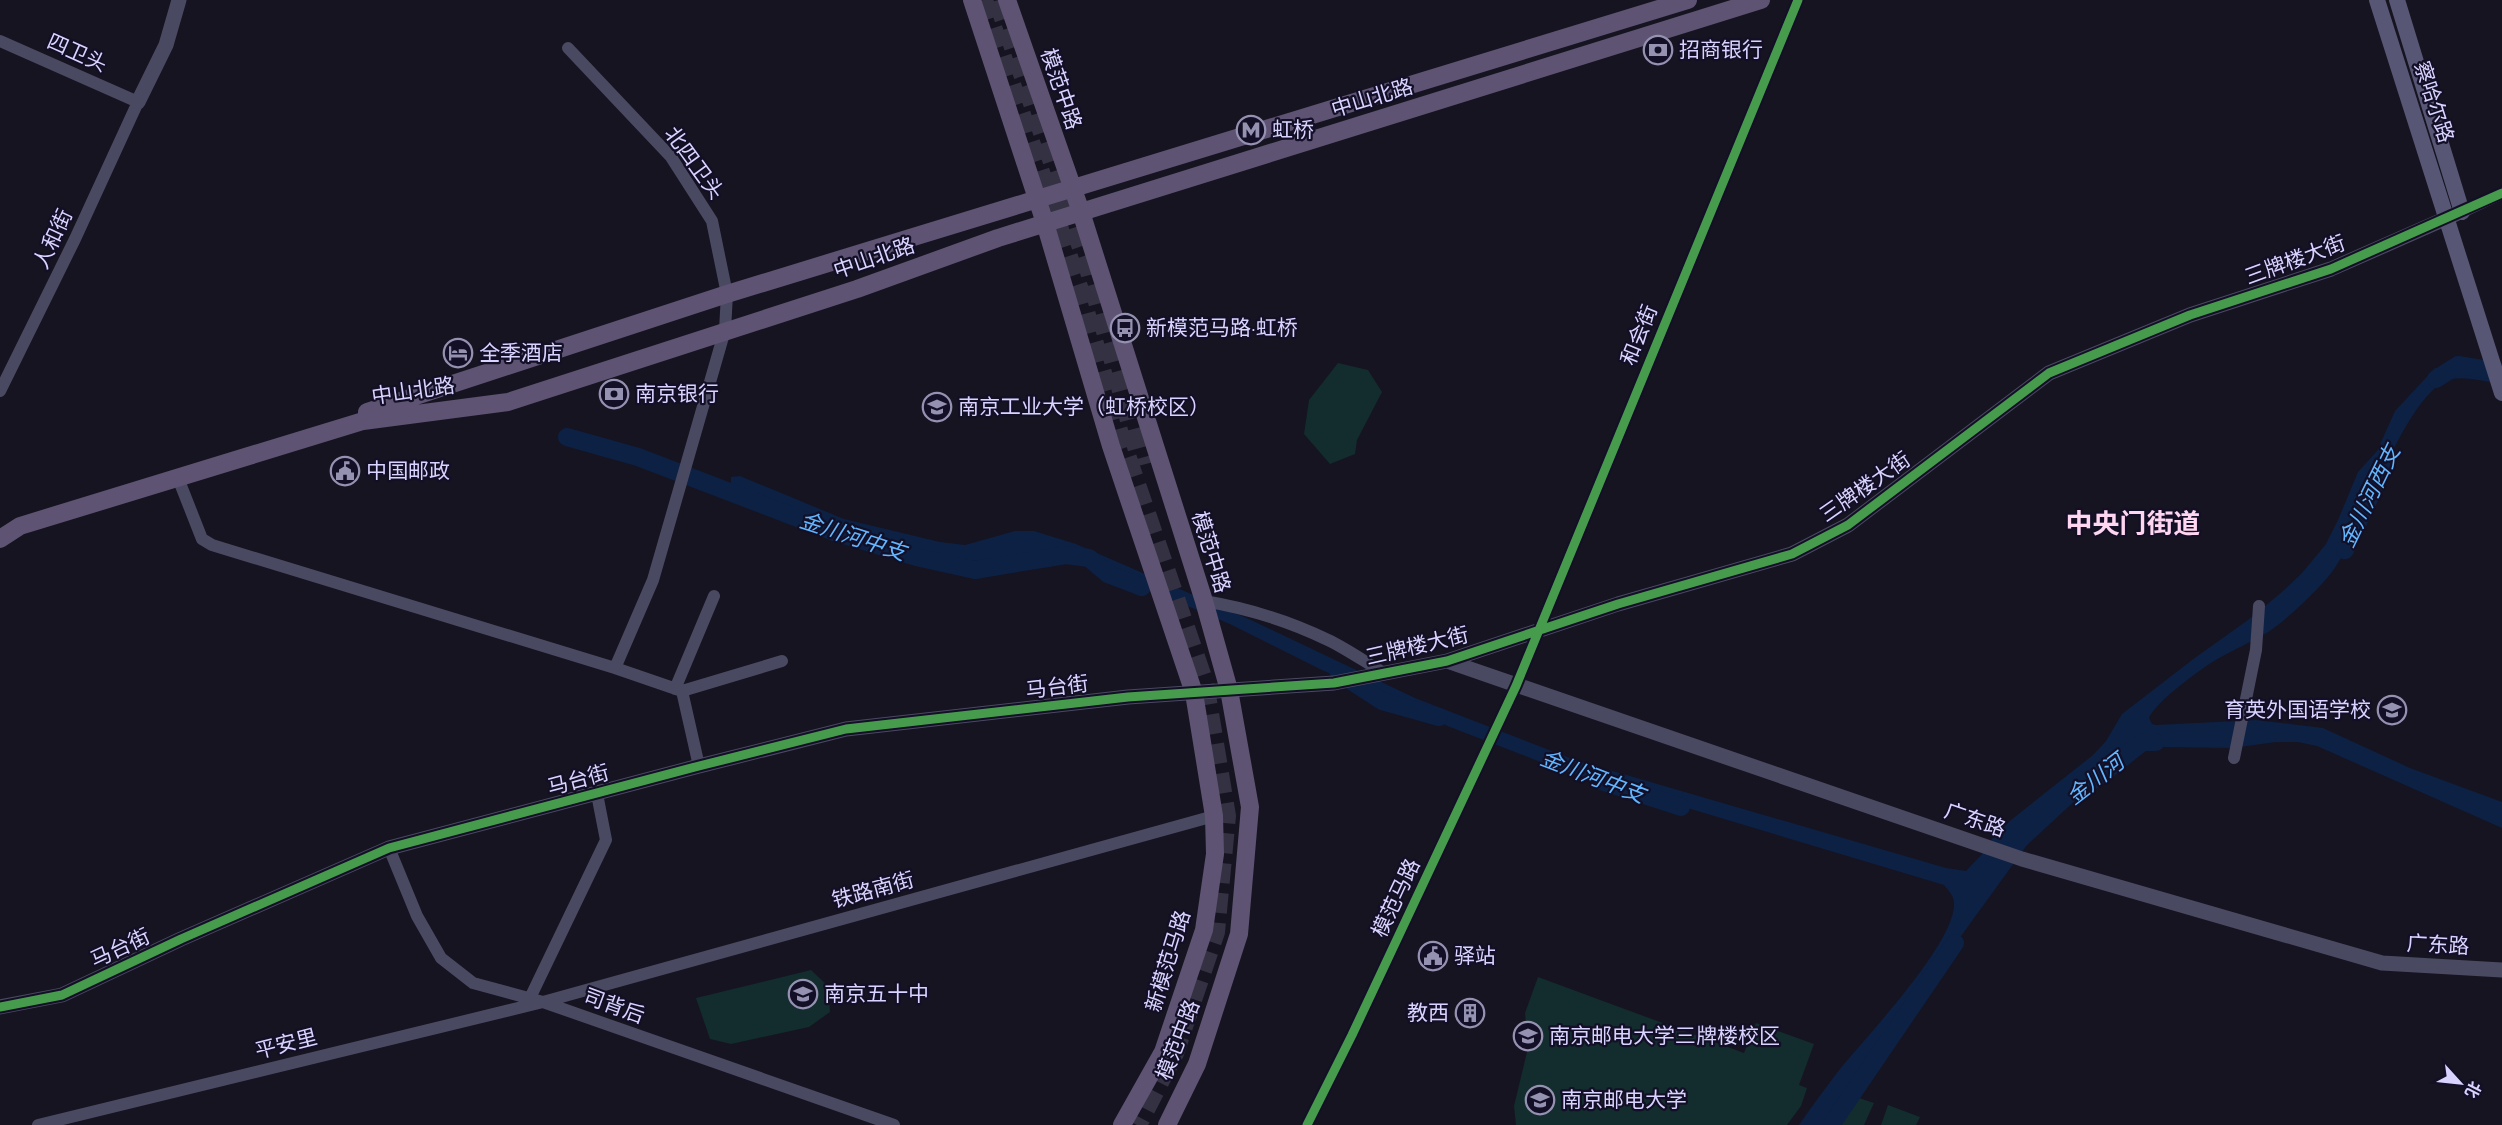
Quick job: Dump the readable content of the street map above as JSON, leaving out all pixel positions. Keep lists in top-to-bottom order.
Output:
{
  "streets": {
    "main road": [
      "模范中路",
      "中山北路",
      "察哈尔路",
      "新模范马路"
    ],
    "street": [
      "四卫头",
      "北四卫头",
      "人和街",
      "三牌楼大街",
      "和会街",
      "马台街",
      "广东路",
      "铁路南街",
      "模范马路",
      "司背后",
      "平安里"
    ]
  },
  "crossings": [
    ["四卫头", "人和街"],
    ["模范中路", "中山北路"],
    ["模范中路", "三牌楼大街"],
    ["中山北路", "北四卫头"],
    ["察哈尔路", "三牌楼大街"],
    ["三牌楼大街", "和会街"],
    ["三牌楼大街", "马台街"],
    ["三牌楼大街", "广东路"],
    ["三牌楼大街", "新模范马路"],
    ["和会街", "广东路"],
    ["和会街", "模范马路"],
    ["马台街", "新模范马路"],
    ["马台街", "司背后"],
    ["广东路", "模范马路"],
    ["铁路南街", "新模范马路"],
    ["铁路南街", "司背后"],
    ["铁路南街", "平安里"],
    ["司背后", "平安里"]
  ],
  "districts": ["中央门街道"],
  "water": ["金川河西支", "金川河中支", "金川河"],
  "places": {
    "bank": ["招商银行", "南京银行"],
    "metro station": ["虹桥"],
    "bus stop": ["新模范马路·虹桥"],
    "hotel": ["全季酒店"],
    "school or university": [
      "南京工业大学（虹桥校区）",
      "育英外国语学校",
      "南京五十中",
      "南京邮电大学三牌楼校区",
      "南京邮电大学"
    ],
    "public building": ["中国邮政", "驿站"],
    "building": ["教西"]
  },
  "north": "bottom right"
}
